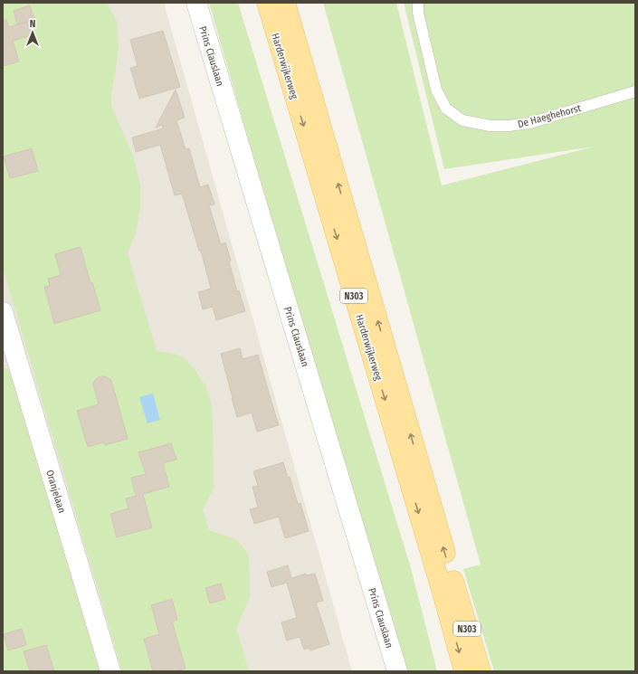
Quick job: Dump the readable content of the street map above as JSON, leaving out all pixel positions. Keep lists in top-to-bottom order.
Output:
{
  "streets": {
    "main road": ["Harderwijkerweg", "N303"],
    "street": ["Prins Clauslaan", "Oranjelaan"],
    "lane": ["De Haeghehorst"]
  },
  "north": "top"
}
